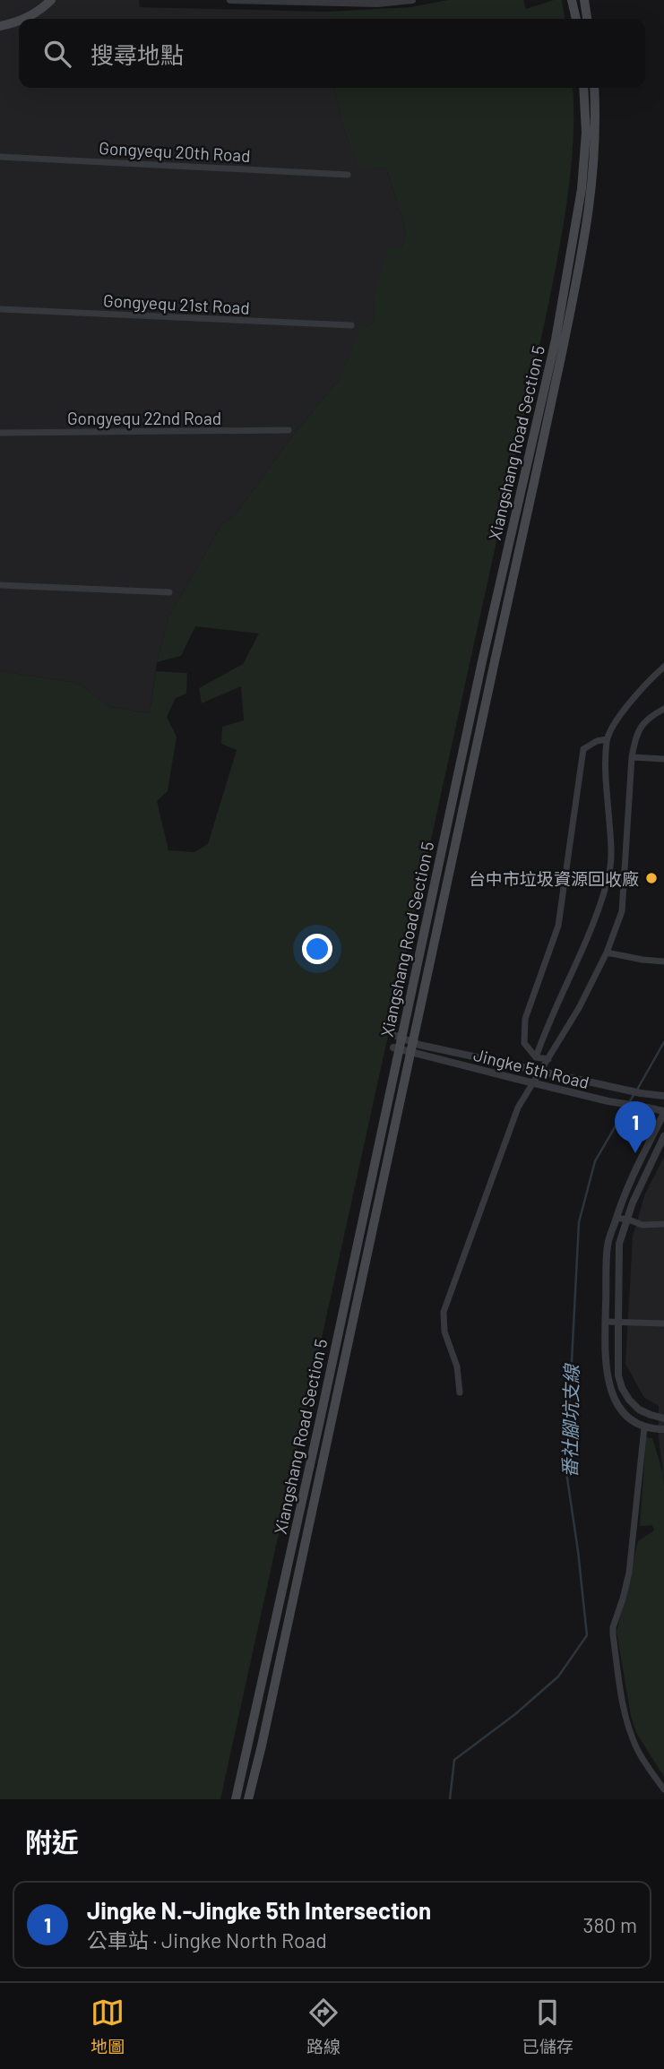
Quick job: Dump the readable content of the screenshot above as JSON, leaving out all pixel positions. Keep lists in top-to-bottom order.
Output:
{
  "streets": {
    "main road": ["Xiangshang Road Section 5"],
    "street": [
      "Gongyequ 20th Road",
      "Gongyequ 21st Road",
      "Gongyequ 22nd Road",
      "Jingke 5th Road"
    ]
  },
  "crossings": [
    ["Xiangshang Road Section 5", "Jingke 5th Road"]
  ],
  "water": ["番社腳坑支線"],
  "places": ["台中市垃圾資源回收廠"],
  "page": {
    "search": "搜尋地點",
    "pins": "1",
    "heading": "附近",
    "list": [
      {
        "mark": "1",
        "name": "Jingke N.-Jingke 5th Intersection",
        "note": "公車站 · Jingke North Road",
        "value": "380 m"
      }
    ],
    "nav": ["地圖", "路線", "已儲存"]
  }
}
